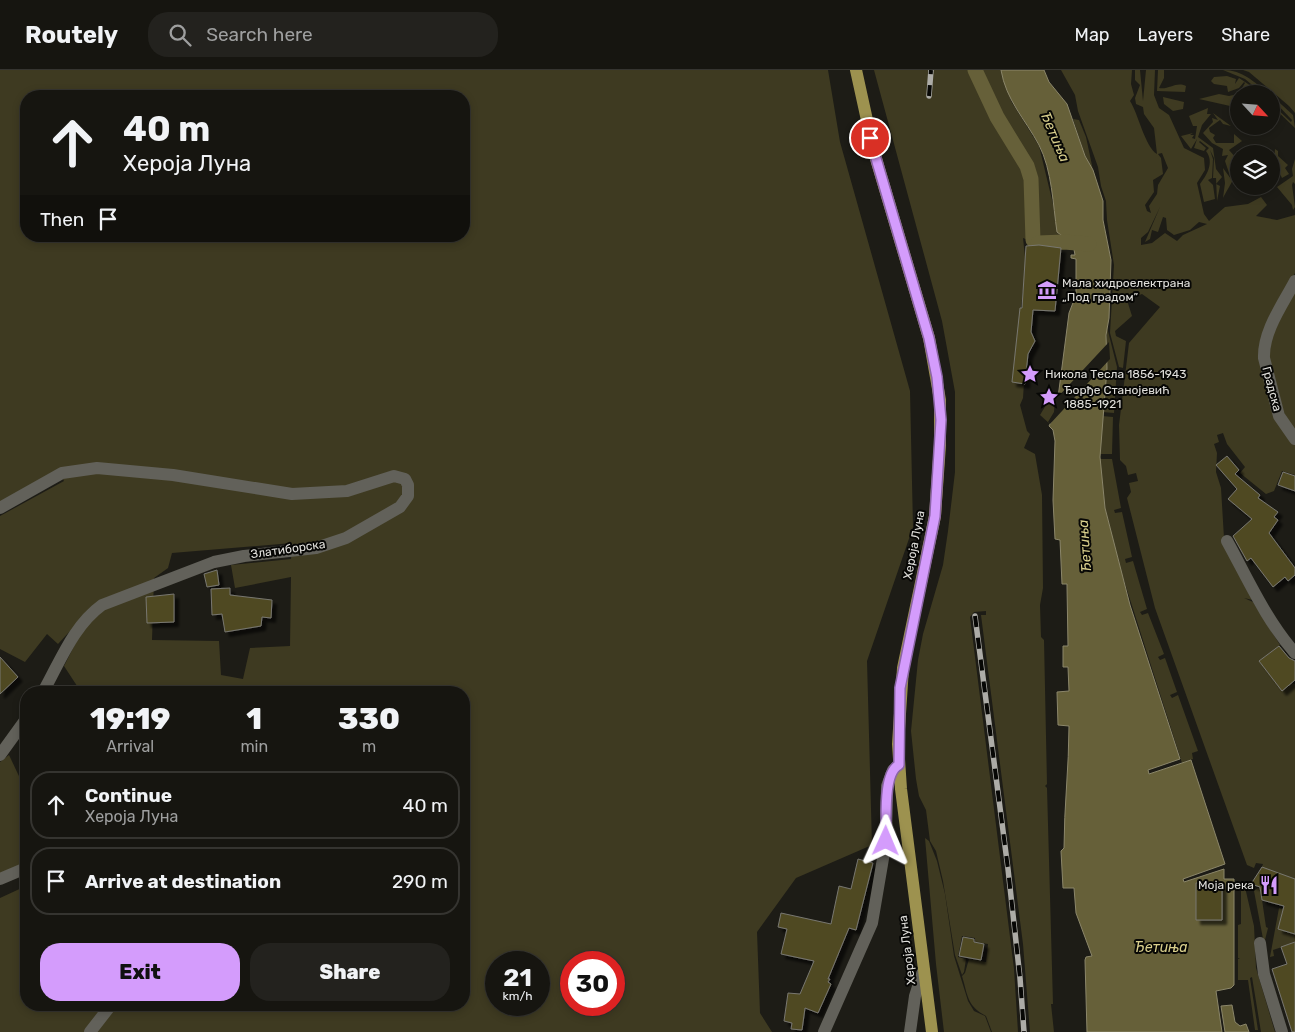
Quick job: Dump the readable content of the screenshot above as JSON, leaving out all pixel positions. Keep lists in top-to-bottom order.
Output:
{
  "streets": {
    "main road": ["Хероја Луна"],
    "street": ["Градска", "Златиборска"]
  },
  "water": ["Ђетиња"],
  "places": {
    "museum": ["Мала хидроелектрана „Под градом”"],
    "place": ["Никола Тесла 1856-1943", "Ђорђе Станојевић 1885-1921"],
    "restaurant": ["Моја река"]
  },
  "north": "bottom right",
  "page": {
    "header": "Routely",
    "search": "Search here",
    "nav": ["Map", "Layers", "Share"],
    "turn": ["40 m", "Хероја Луна"],
    "then": "Then",
    "eta": [
      "19:19",
      "Arrival",
      "1",
      "min",
      "330",
      "m"
    ],
    "list": [
      {
        "name": "Continue",
        "note": "Хероја Луна",
        "value": "40 m"
      },
      {
        "name": "Arrive at destination",
        "value": "290 m"
      }
    ],
    "buttons": ["Exit", "Share"],
    "speed": "21 km/h",
    "limit": "30"
  }
}
